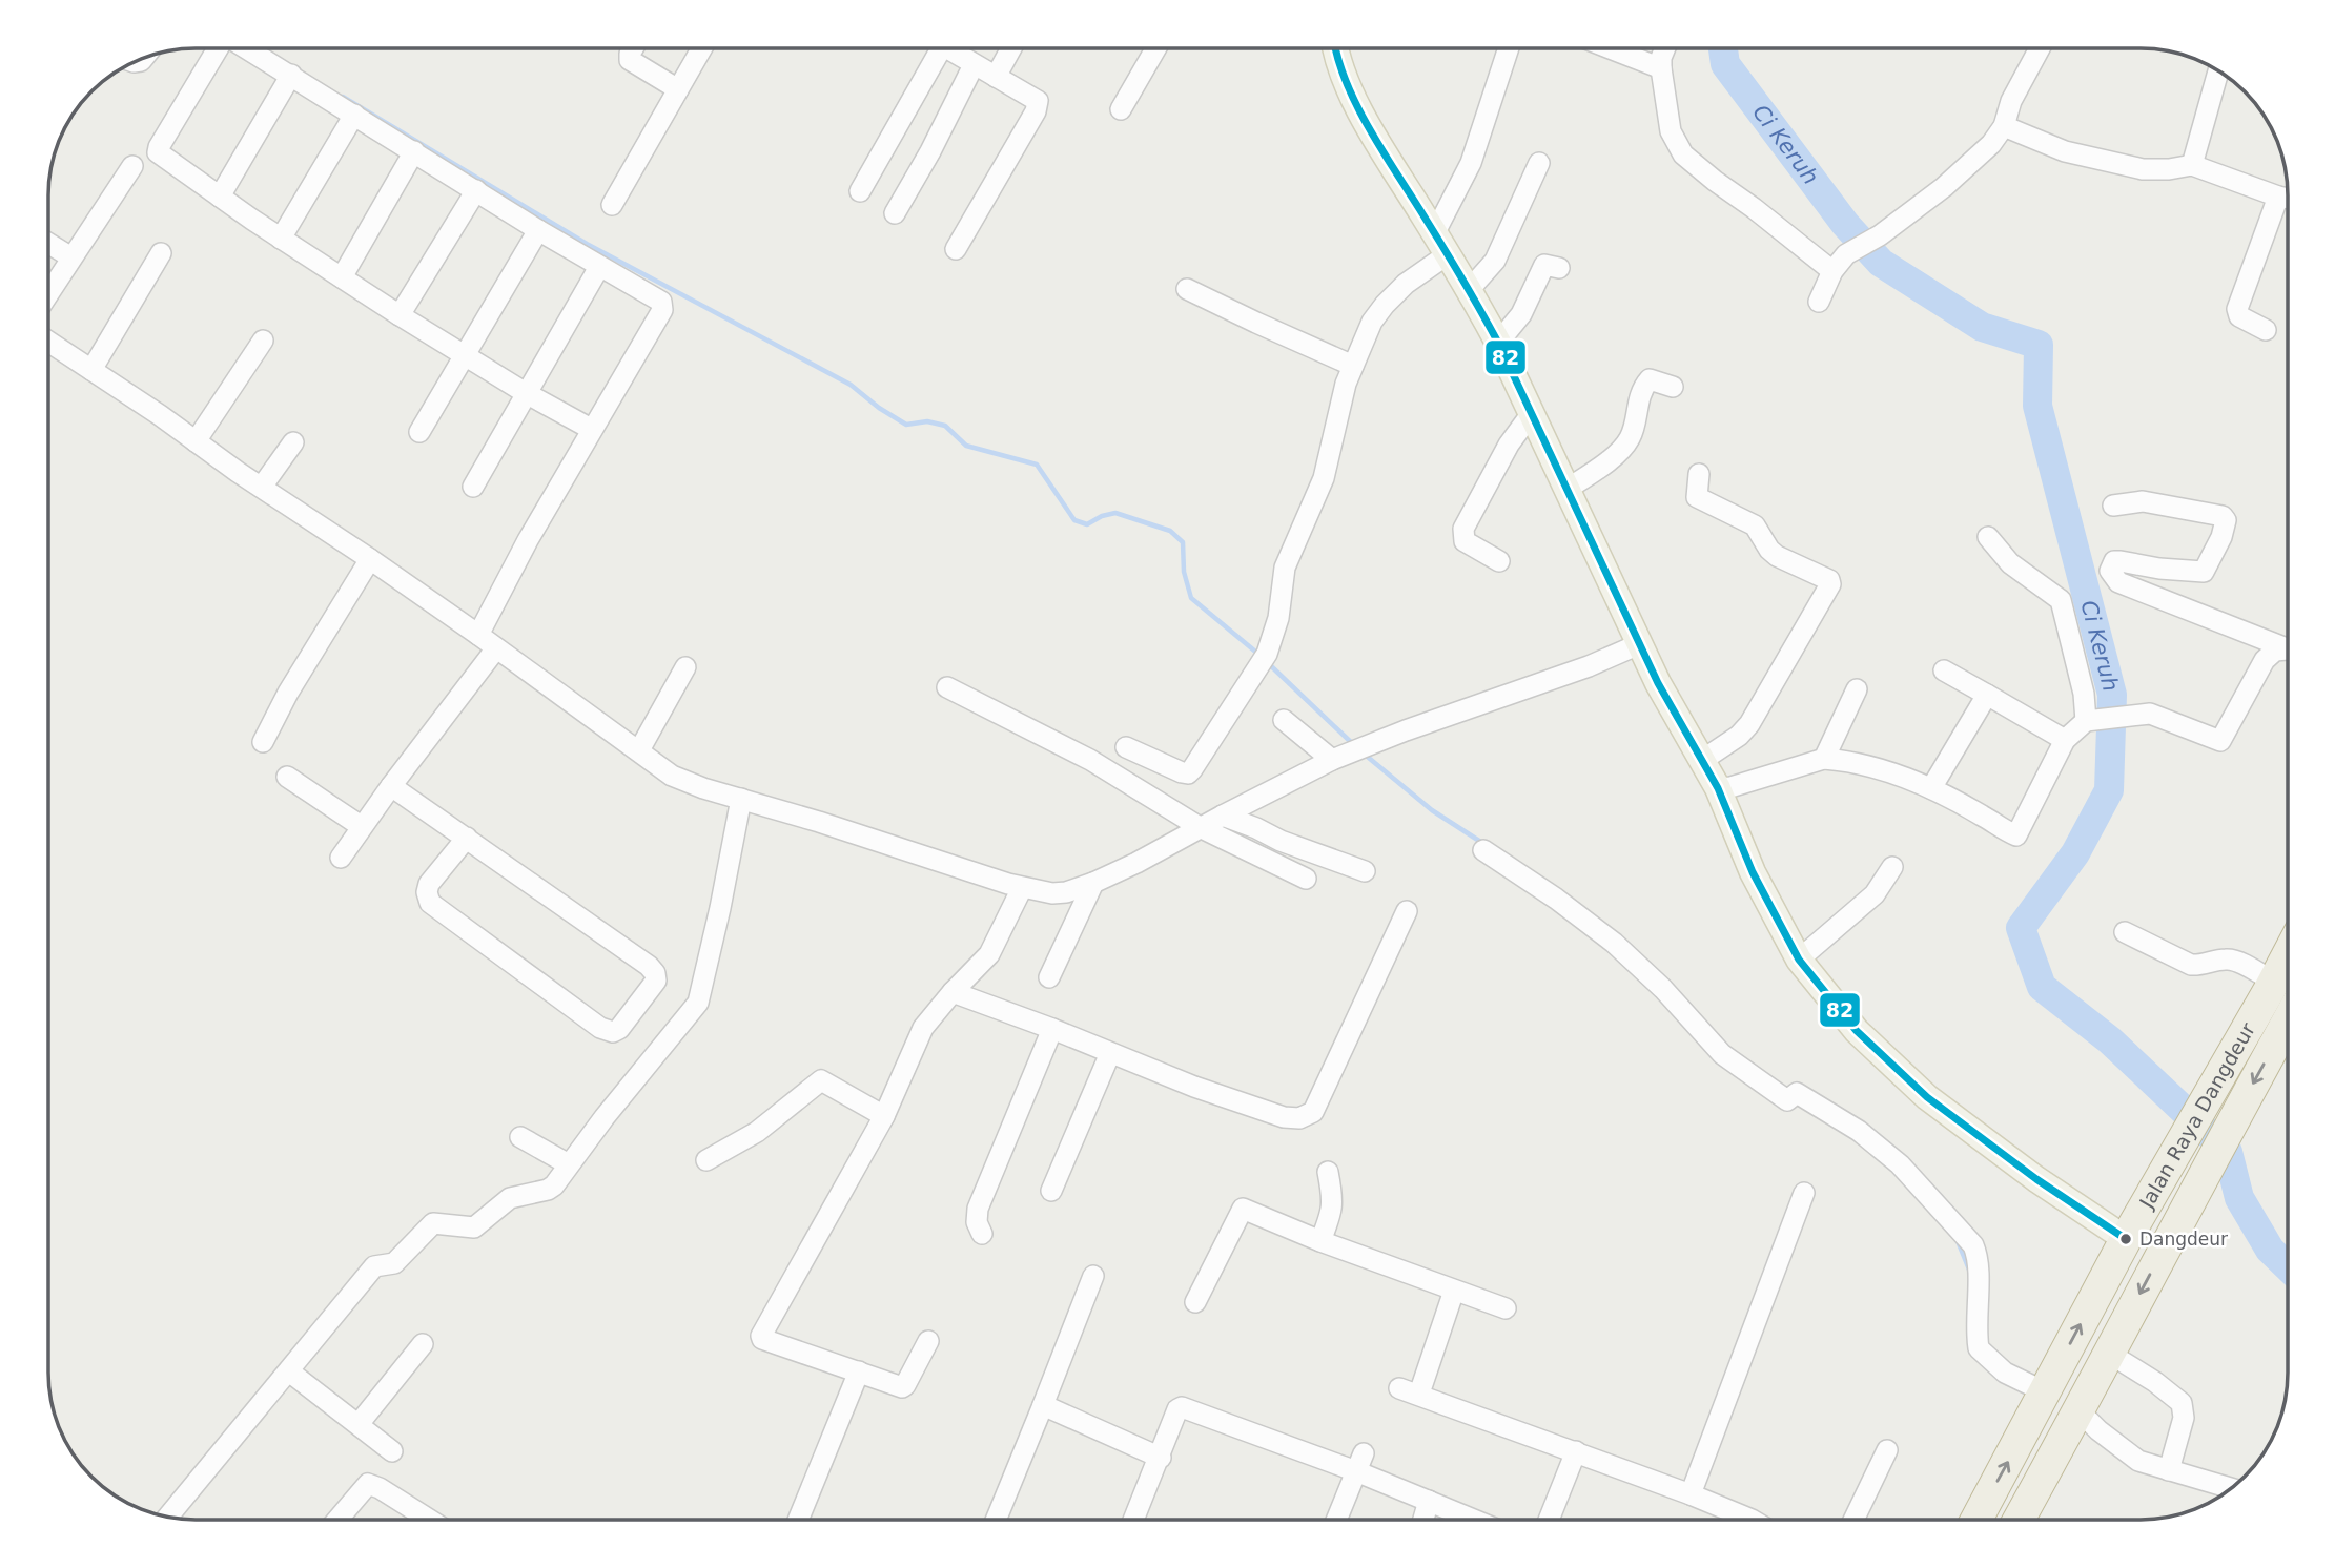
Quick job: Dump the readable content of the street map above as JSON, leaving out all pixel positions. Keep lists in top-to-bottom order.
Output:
{
  "streets": {
    "highway": ["Jalan Raya Dangdeur"]
  },
  "water": ["Ci Keruh"],
  "places": ["Dangdeur"],
  "lines": ["transit line 82"]
}
